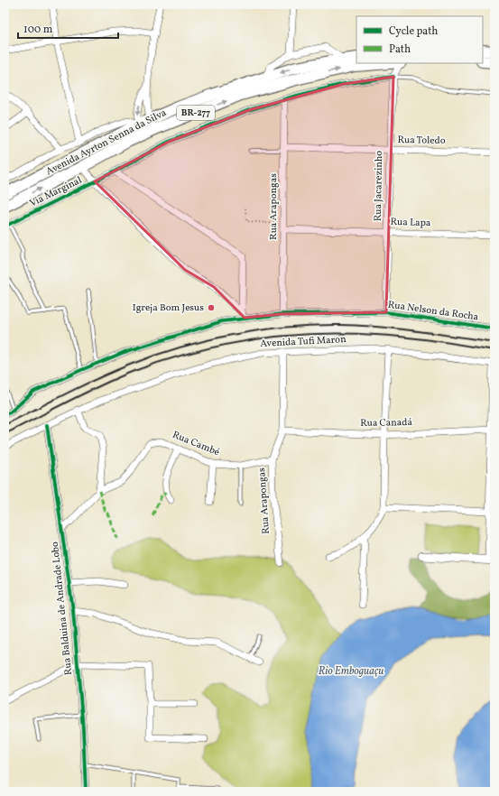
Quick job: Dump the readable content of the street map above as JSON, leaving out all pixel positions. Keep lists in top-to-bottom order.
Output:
{
  "streets": {
    "highway": ["BR-277", "Avenida Ayrton Senna da Silva"],
    "street": [
      "Rua Toledo",
      "Rua Jacarezinho",
      "Via Marginal",
      "Rua Arapongas",
      "Rua Lapa",
      "Rua Nelson da Rocha",
      "Avenida Tufi Maron",
      "Rua Canadá",
      "Rua Cambé",
      "Rua Balduina de Andrade Lobo"
    ]
  },
  "crossings": [
    ["Rua Toledo", "Rua Jacarezinho"],
    ["Rua Toledo", "Rua Arapongas"],
    ["Rua Jacarezinho", "Via Marginal"],
    ["Rua Jacarezinho", "Rua Lapa"],
    ["Rua Jacarezinho", "Rua Nelson da Rocha"],
    ["Via Marginal", "Rua Arapongas"],
    ["Rua Arapongas", "Rua Lapa"],
    ["Rua Arapongas", "Rua Nelson da Rocha"],
    ["Rua Arapongas", "Avenida Tufi Maron"],
    ["Rua Arapongas", "Rua Canadá"],
    ["Rua Arapongas", "Rua Cambé"],
    ["Avenida Tufi Maron", "Rua Balduina de Andrade Lobo"],
    ["Rua Cambé", "Rua Balduina de Andrade Lobo"]
  ],
  "water": ["Rio Emboguaçu"],
  "places": ["Igreja Bom Jesus"],
  "legend": ["Cycle path", "Path"],
  "scale_bar": "100 m"
}
